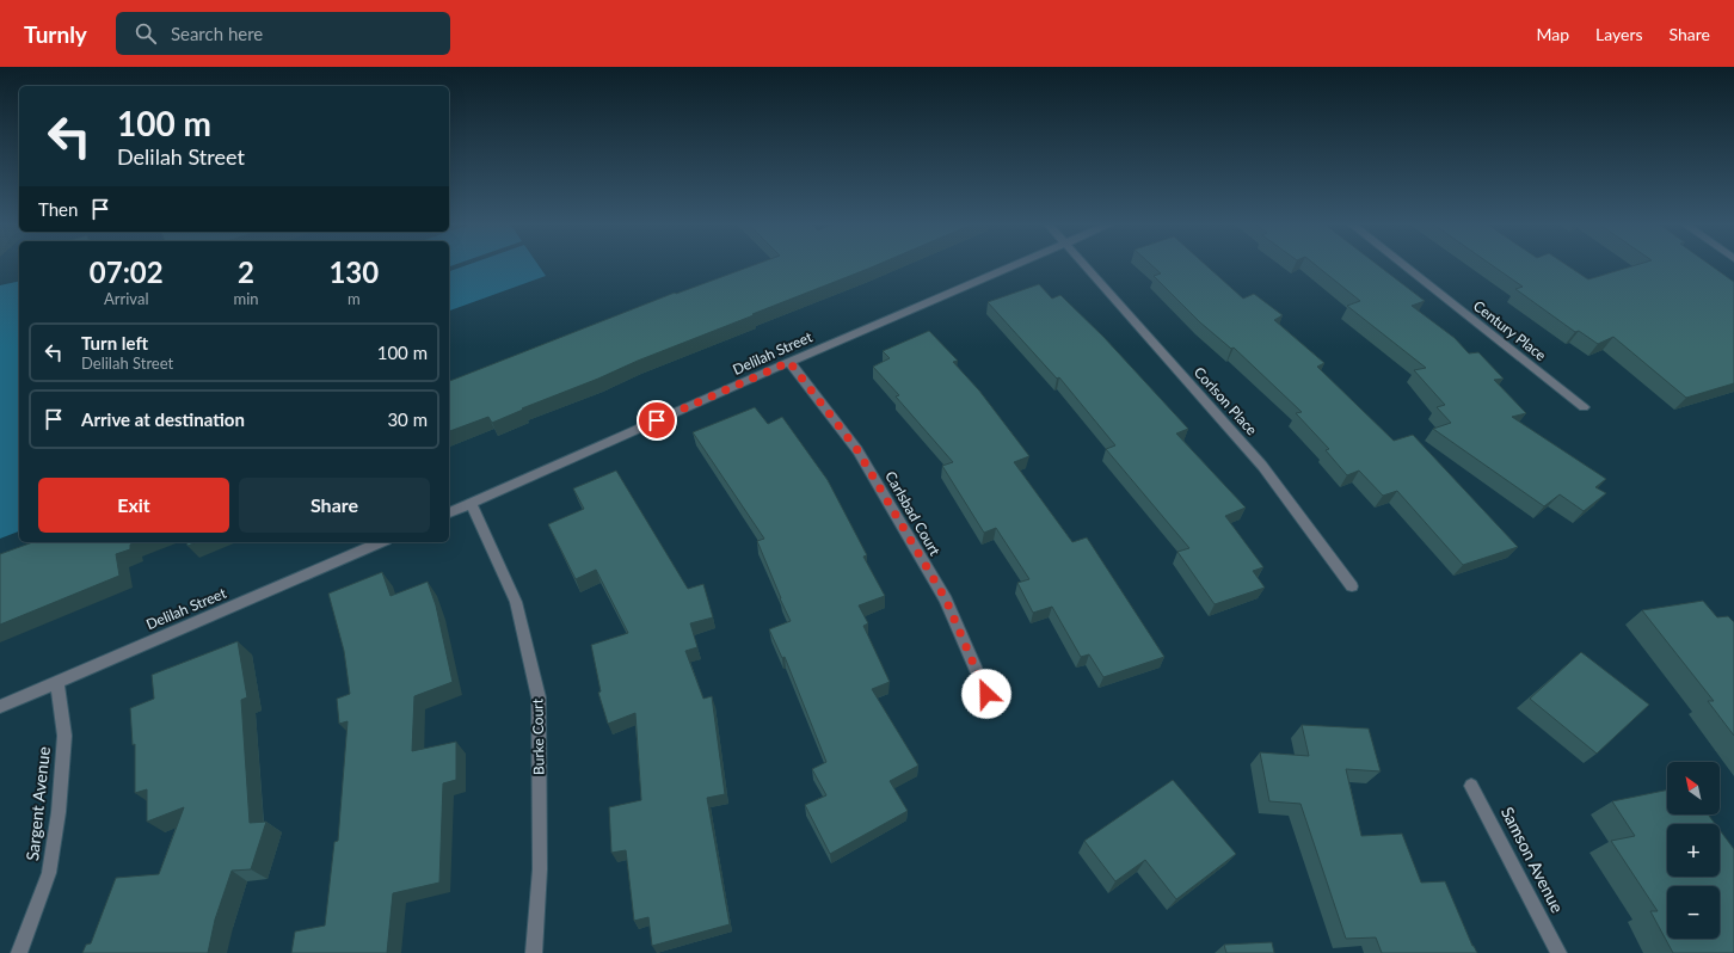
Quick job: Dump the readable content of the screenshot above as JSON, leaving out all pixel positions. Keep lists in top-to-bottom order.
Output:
{
  "streets": {
    "street": [
      "Century Place",
      "Delilah Street",
      "Corlson Place",
      "Carlsbad Court",
      "Burke Court",
      "Sargent Avenue",
      "Samson Avenue"
    ]
  },
  "crossings": [
    ["Delilah Street", "Carlsbad Court"],
    ["Delilah Street", "Burke Court"],
    ["Delilah Street", "Sargent Avenue"]
  ],
  "north": "top left",
  "page": {
    "header": "Turnly",
    "search": "Search here",
    "nav": ["Map", "Layers", "Share"],
    "turn": ["100 m", "Delilah Street"],
    "then": "Then",
    "eta": [
      "07:02",
      "Arrival",
      "2",
      "min",
      "130",
      "m"
    ],
    "list": [
      {
        "name": "Turn left",
        "note": "Delilah Street",
        "value": "100 m"
      },
      {
        "name": "Arrive at destination",
        "value": "30 m"
      }
    ],
    "buttons": ["Exit", "Share"],
    "map_buttons": ["+", "−"]
  }
}
